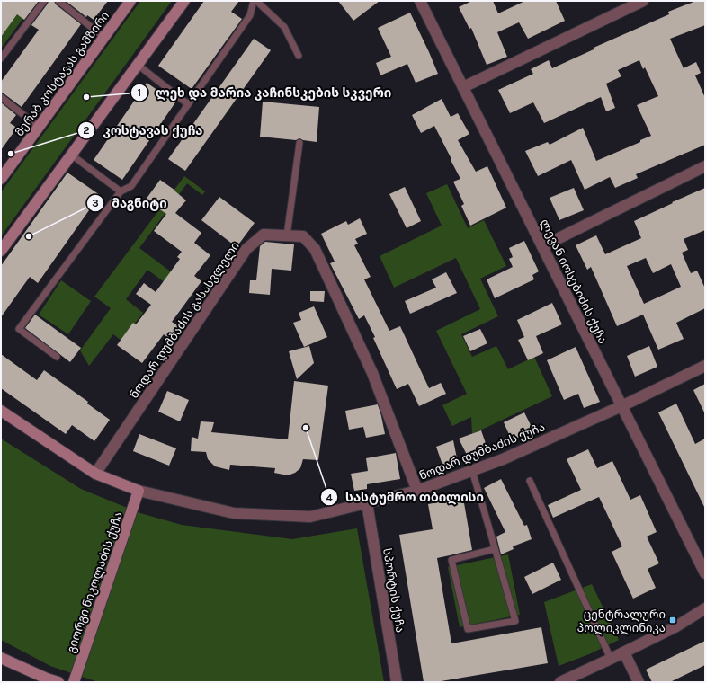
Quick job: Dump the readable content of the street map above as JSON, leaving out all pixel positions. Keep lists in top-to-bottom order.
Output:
{
  "streets": {
    "street": [
      "მერაბ კოსტავას გამზირი",
      "ლევან იოსებიძის ქუჩა",
      "ნოდარ დუმბაძის გასასვლელი",
      "ნოდარ დუმბაძის ქუჩა",
      "გიორგი ნიკოლაძის ქუჩა",
      "სპორტის ქუჩა"
    ]
  },
  "crossings": [
    ["ლევან იოსებიძის ქუჩა", "ნოდარ დუმბაძის ქუჩა"],
    ["ნოდარ დუმბაძის გასასვლელი", "ნოდარ დუმბაძის ქუჩა"],
    ["ნოდარ დუმბაძის ქუჩა", "გიორგი ნიკოლაძის ქუჩა"],
    ["ნოდარ დუმბაძის ქუჩა", "სპორტის ქუჩა"]
  ],
  "places": {
    "other": [
      "ლეხ და მარია კაჩინსკების სკვერი",
      "კოსტავას ქუჩა",
      "მაგნიტი",
      "სასტუმრო თბილისი"
    ],
    "transit": ["ცენტრალური პოლიკლინიკა"]
  }
}
